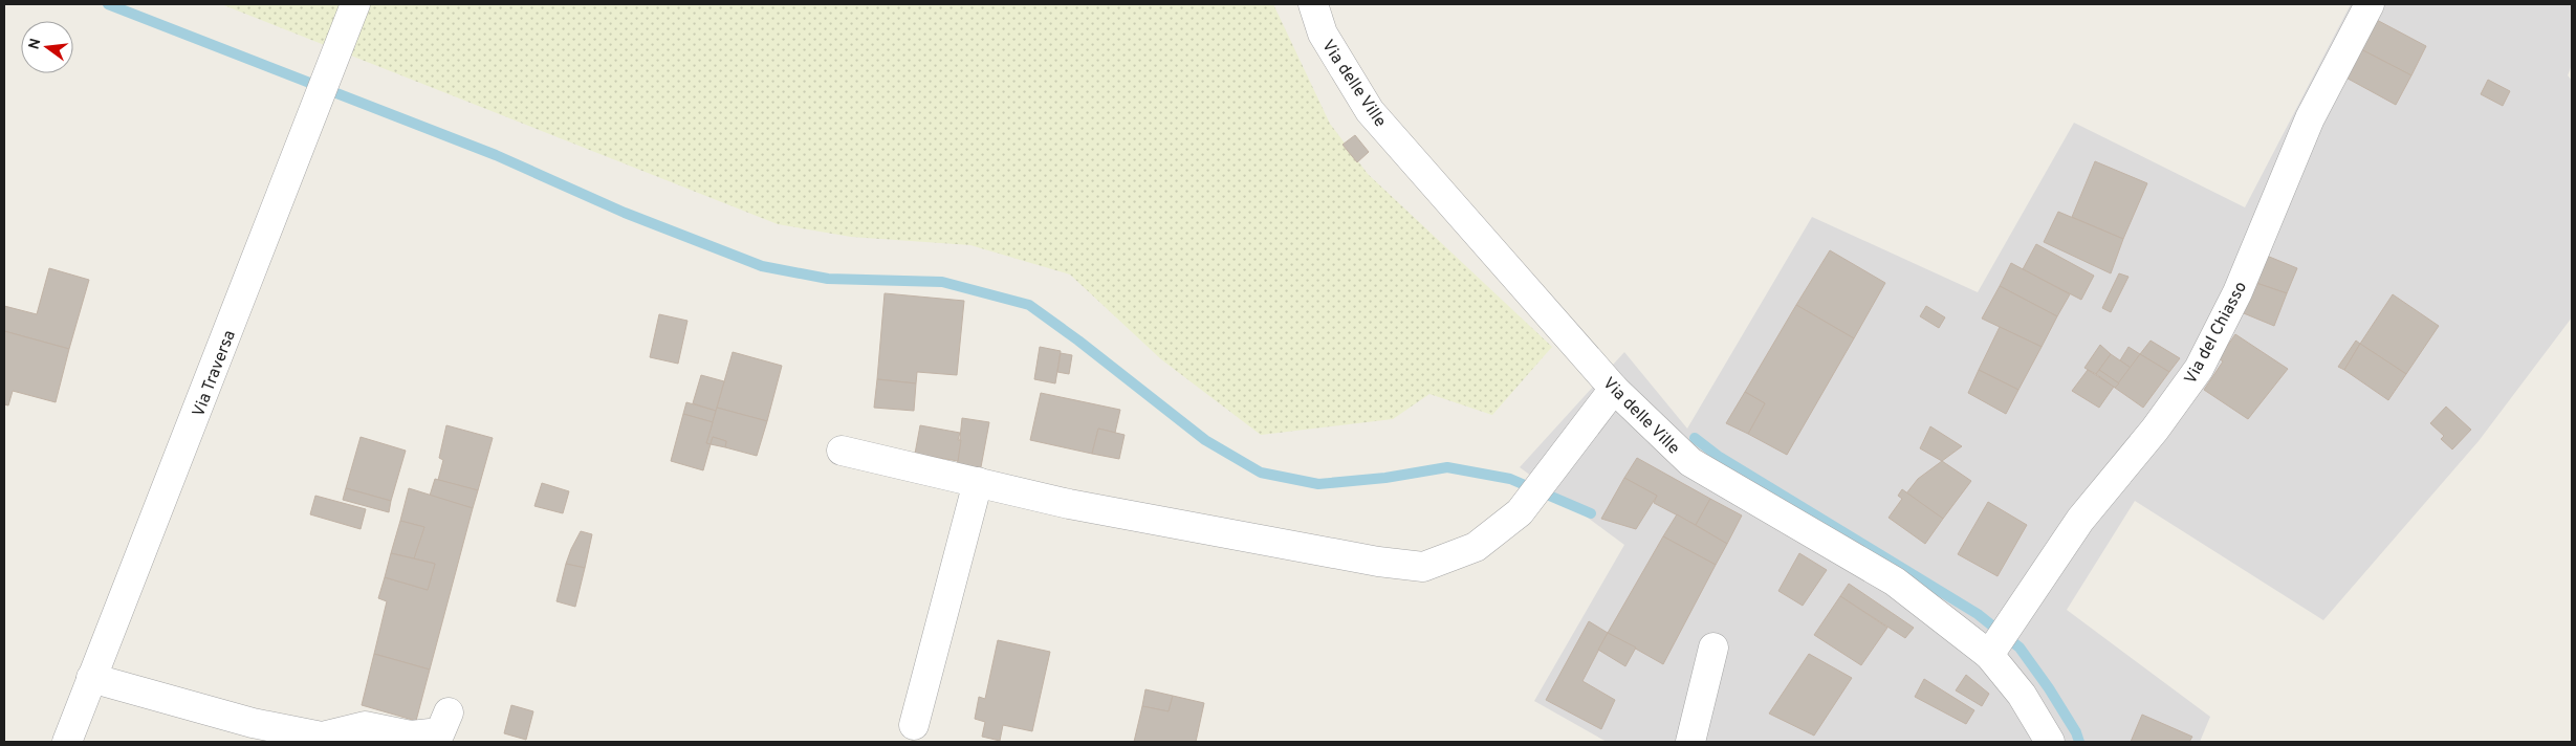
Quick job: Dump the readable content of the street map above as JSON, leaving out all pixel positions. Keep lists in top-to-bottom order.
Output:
{
  "streets": {
    "street": ["Via delle Ville", "Via del Chiasso", "Via Traversa"]
  },
  "crossings": [
    ["Via delle Ville", "Via del Chiasso"]
  ],
  "north": "left"
}
